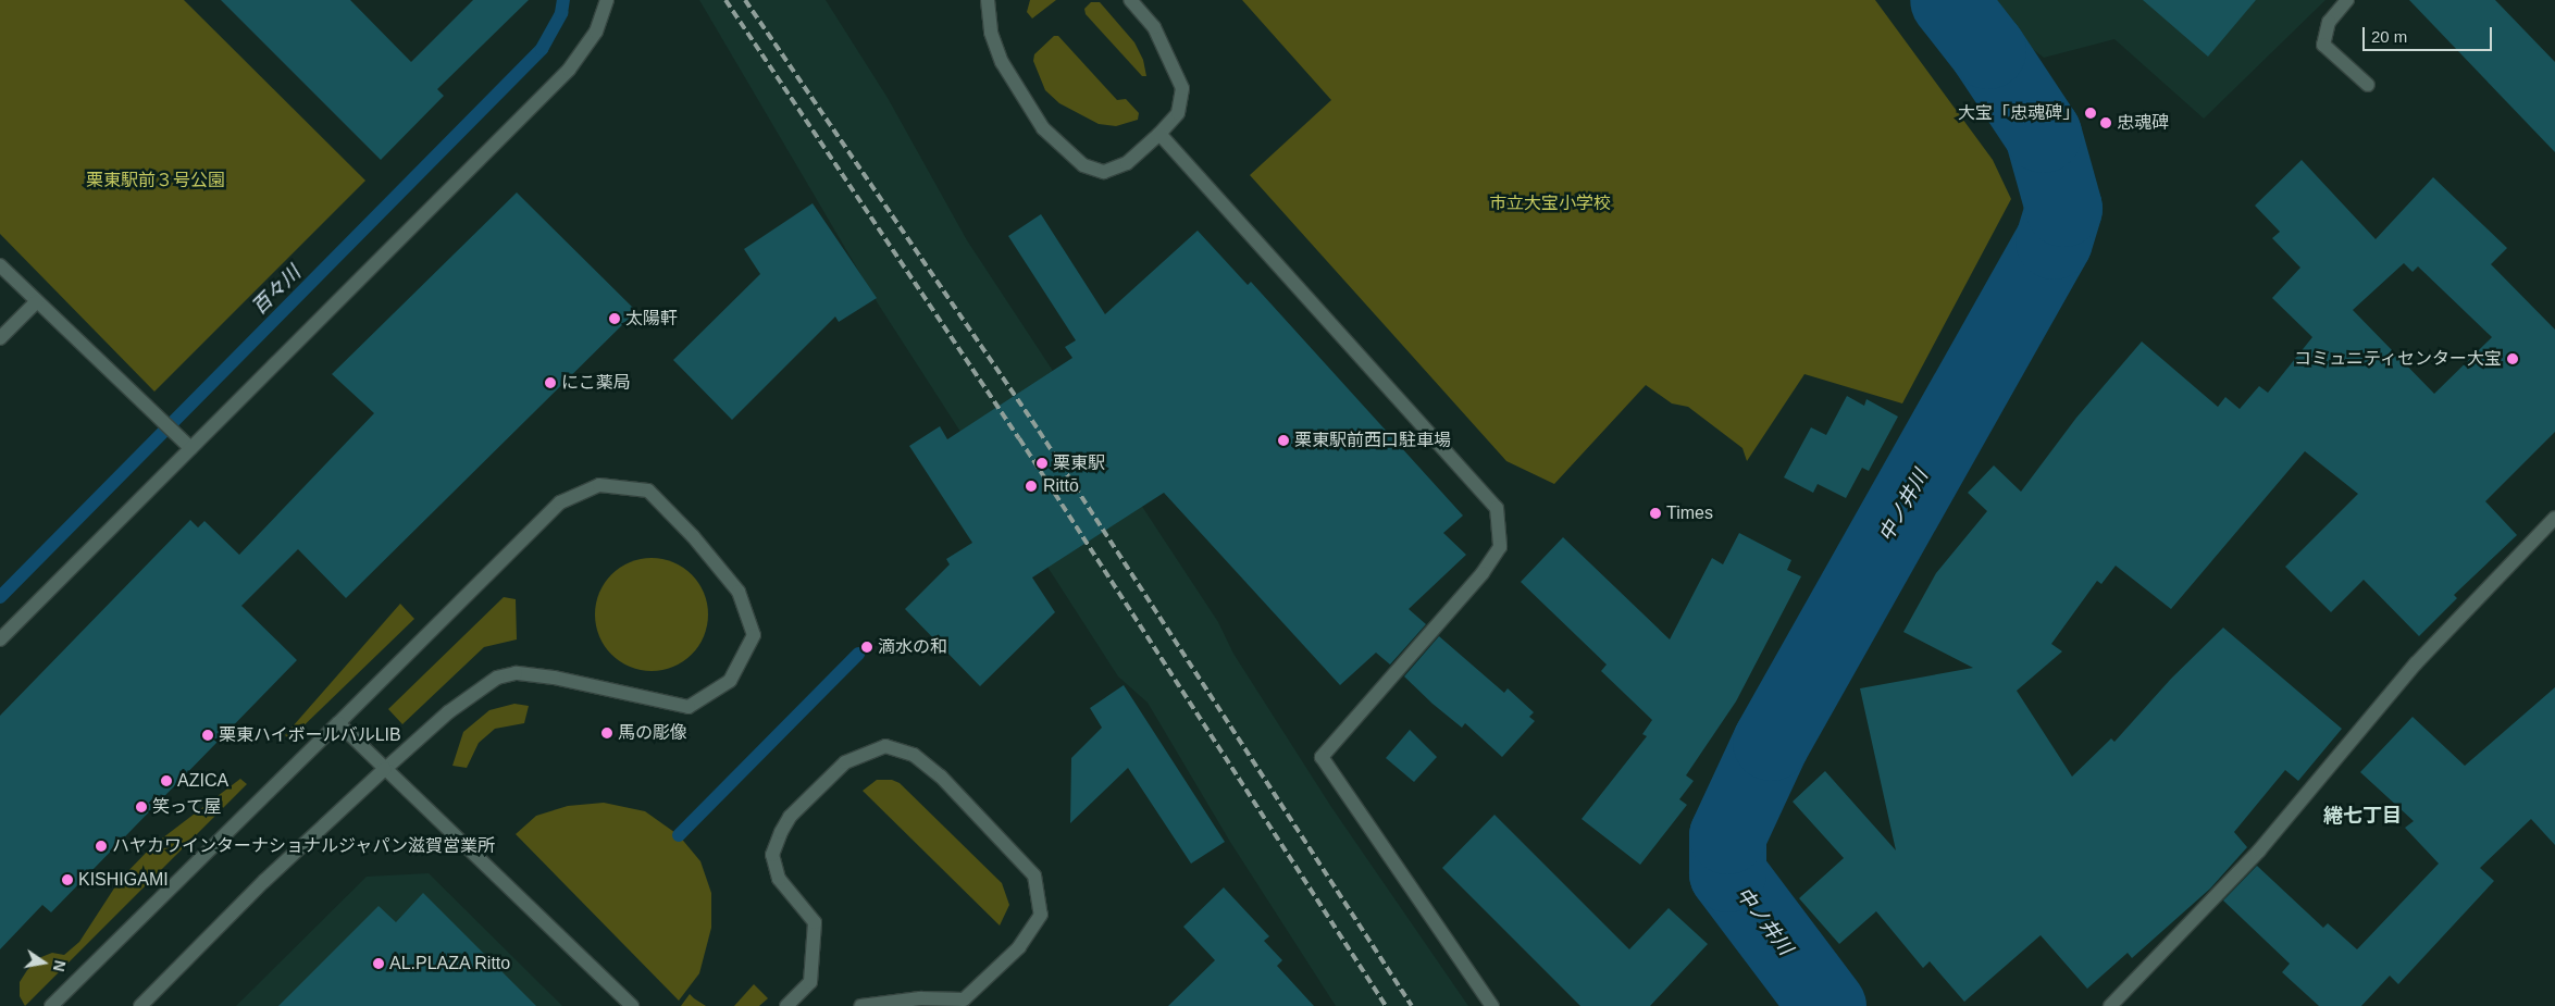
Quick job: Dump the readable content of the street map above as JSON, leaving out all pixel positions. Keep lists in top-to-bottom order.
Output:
{
  "districts": ["綣七丁目"],
  "water": ["百々川", "中ノ井川"],
  "parks": ["栗東駅前３号公園", "市立大宝小学校"],
  "places": [
    "大宝「忠魂碑」",
    "忠魂碑",
    "太陽軒",
    "コミュニティセンター大宝",
    "にこ薬局",
    "栗東駅前西口駐車場",
    "栗東駅",
    "Rittō",
    "Times",
    "滴水の和",
    "馬の彫像",
    "栗東ハイボールバルLIB",
    "AZICA",
    "笑って屋",
    "ハヤカワインターナショナルジャパン滋賀営業所",
    "KISHIGAMI",
    "AL.PLAZA Ritto"
  ],
  "scale_bar": "20 m",
  "north": "right"
}
